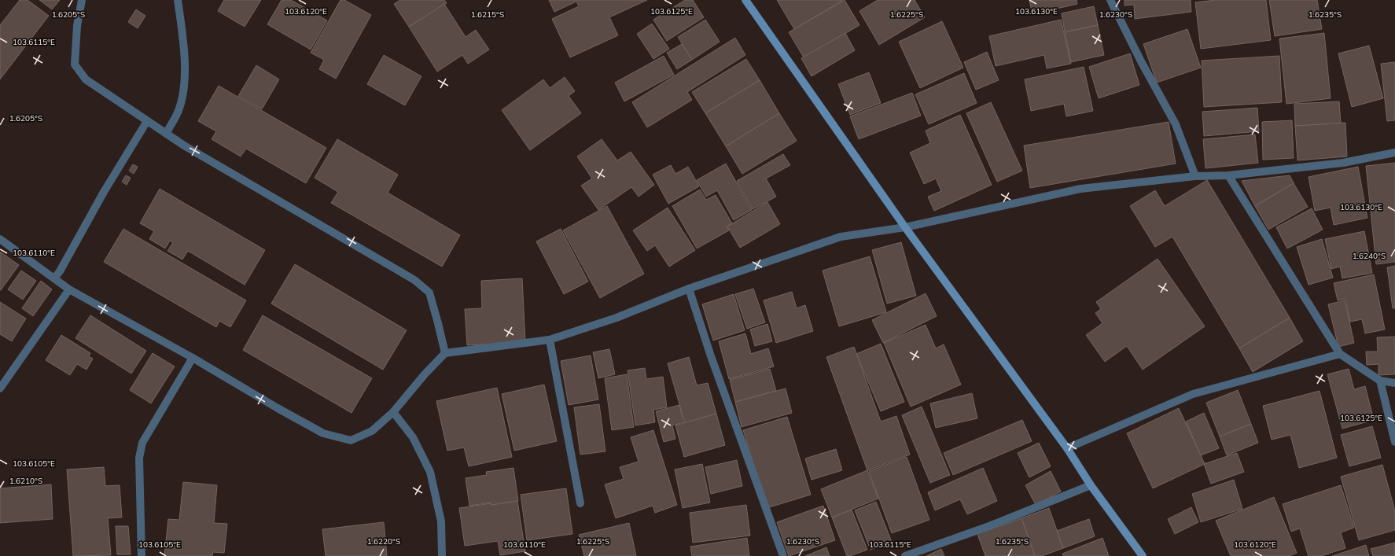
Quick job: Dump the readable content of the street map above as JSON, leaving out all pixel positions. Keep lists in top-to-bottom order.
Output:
{
  "coordinates": [
    "103.6120°E",
    "103.6130°E",
    "103.6125°E",
    "1.6215°S",
    "1.6225°S",
    "1.6230°S",
    "1.6235°S",
    "1.6205°S",
    "103.6115°E",
    "103.6110°E",
    "1.6240°S",
    "103.6105°E",
    "1.6210°S",
    "1.6220°S"
  ]
}
